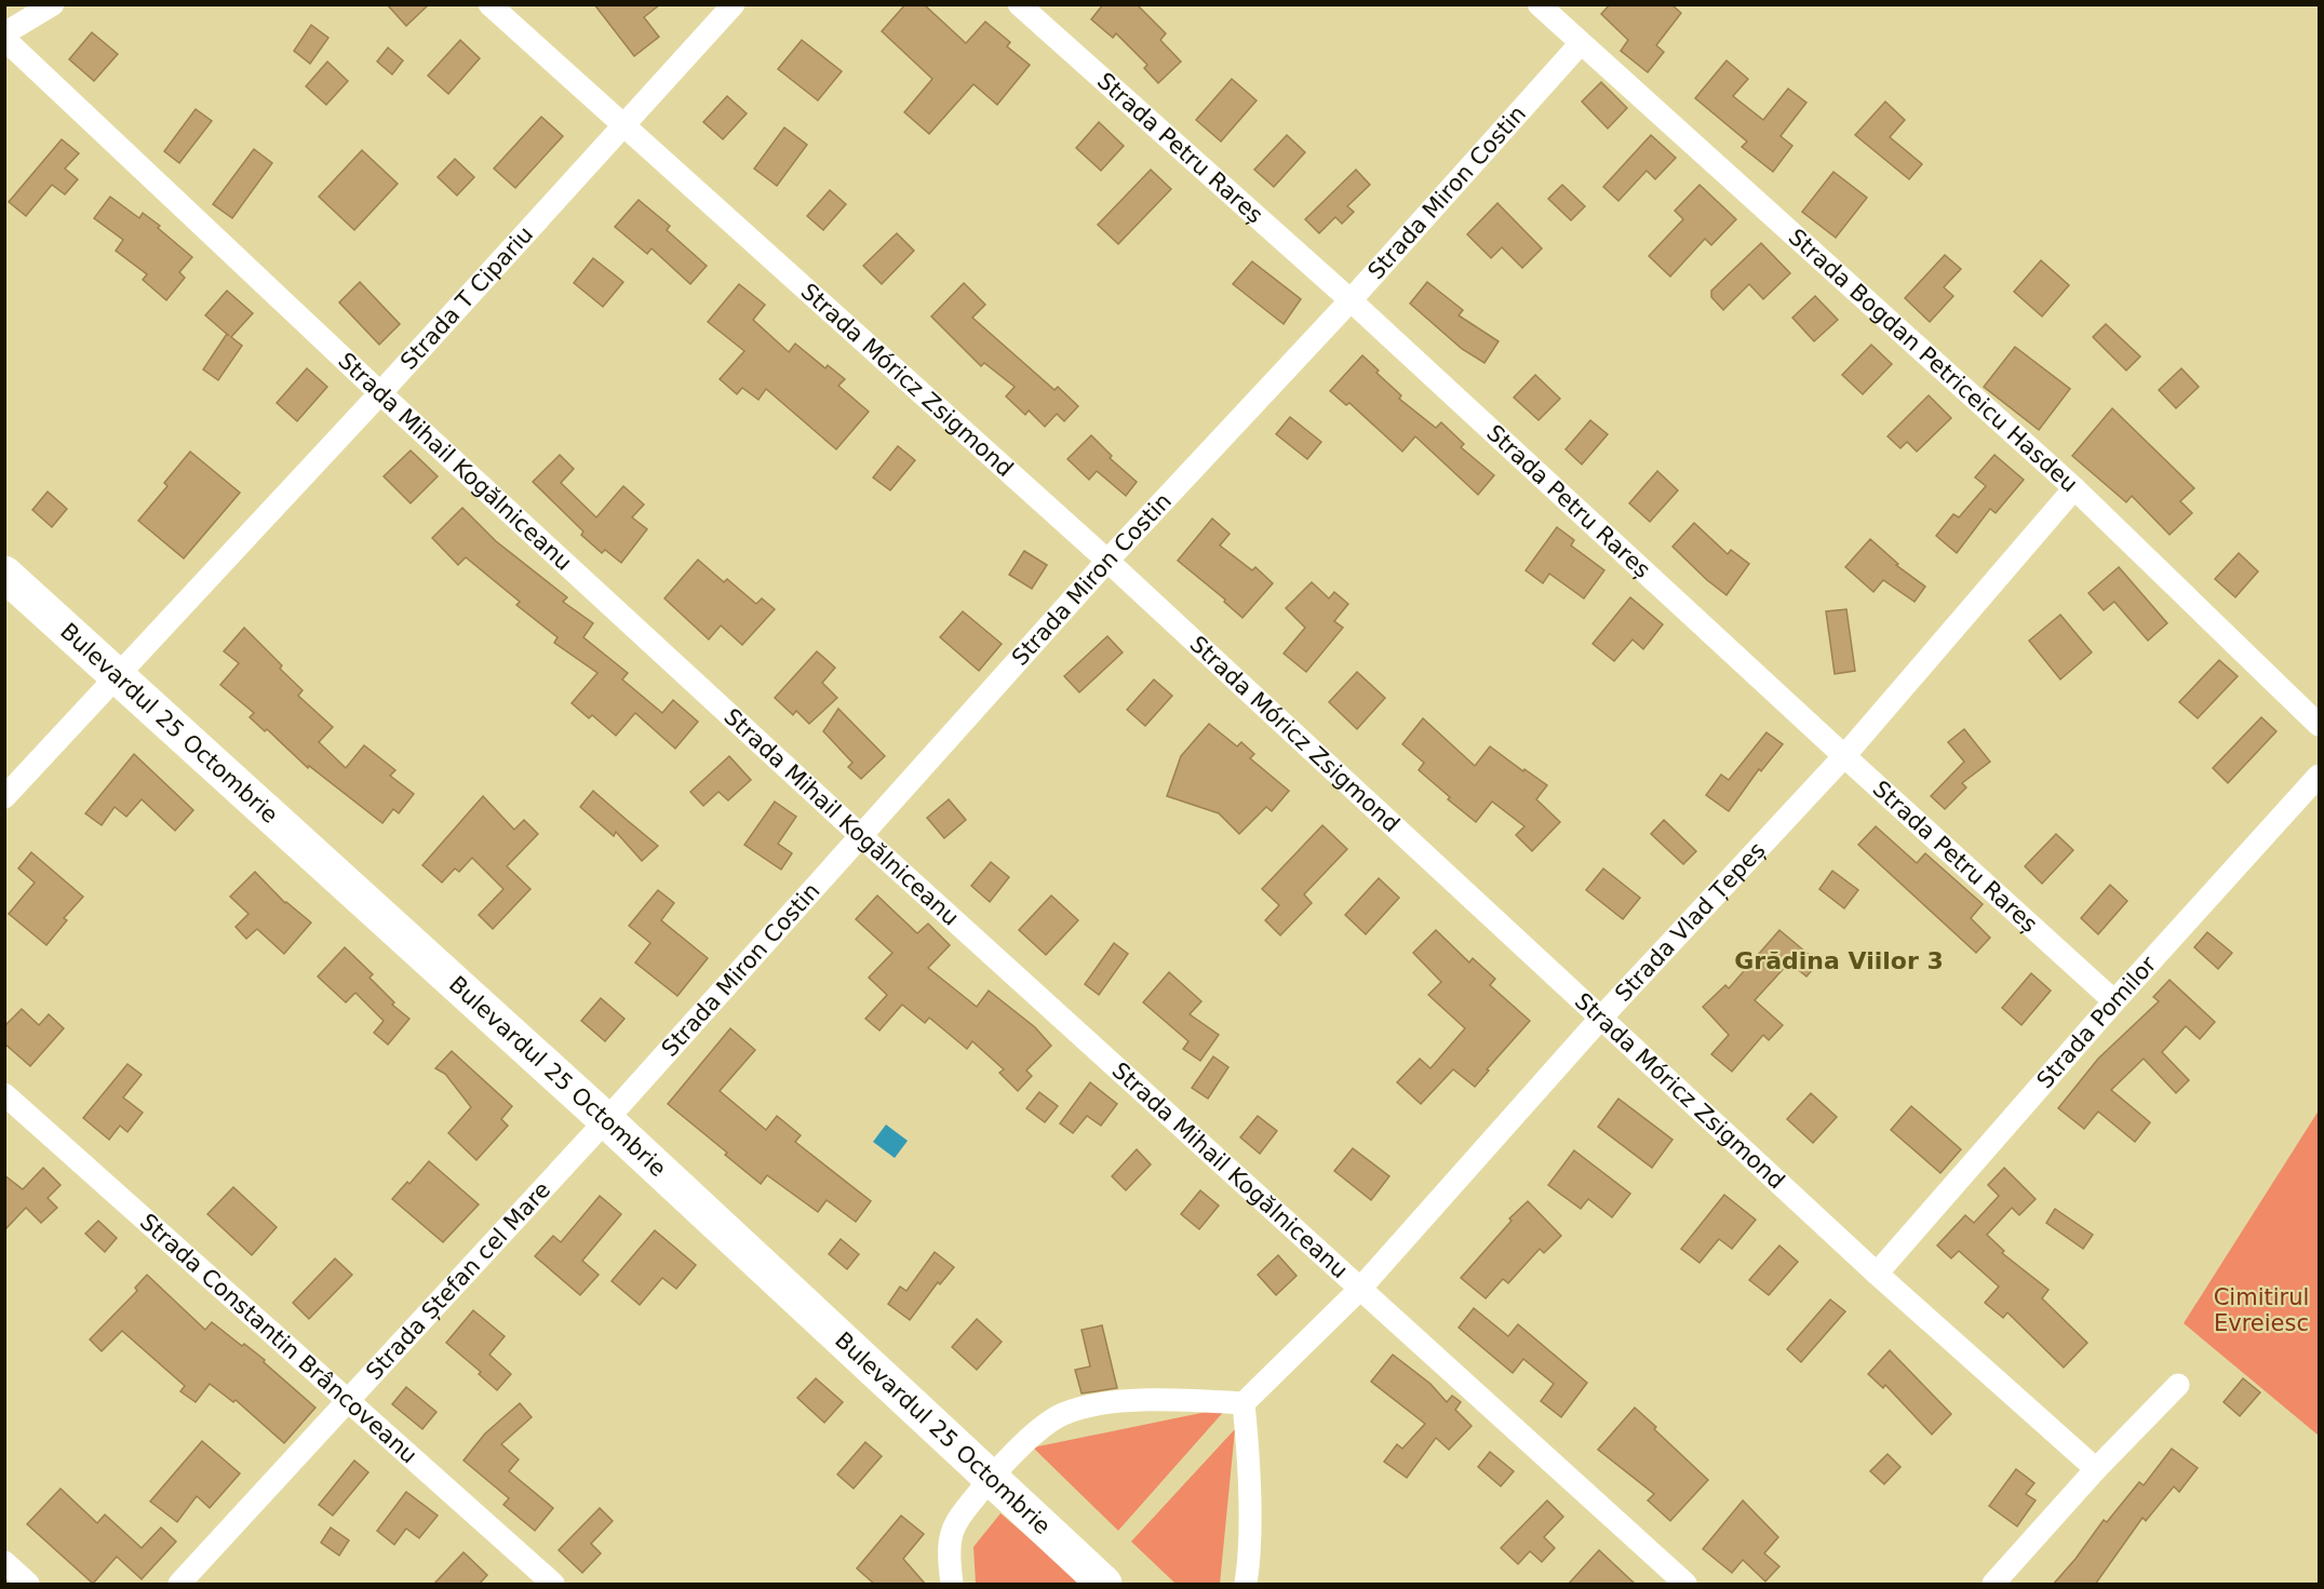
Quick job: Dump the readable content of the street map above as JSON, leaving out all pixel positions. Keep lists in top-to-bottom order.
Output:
{
  "streets": {
    "main road": ["Bulevardul 25 Octombrie"],
    "street": [
      "Strada Petru Rareș",
      "Strada Miron Costin",
      "Strada T Cipariu",
      "Strada Bogdan Petriceicu Hasdeu",
      "Strada Móricz Zsigmond",
      "Strada Mihail Kogălniceanu",
      "Strada Vlad Țepeș",
      "Strada Pomilor",
      "Strada Ștefan cel Mare",
      "Strada Constantin Brâncoveanu"
    ]
  },
  "crossings": [
    ["Strada Petru Rareș", "Strada Miron Costin"],
    ["Strada Petru Rareș", "Strada Vlad Țepeș"],
    ["Strada Petru Rareș", "Strada Pomilor"],
    ["Strada Miron Costin", "Strada Bogdan Petriceicu Hasdeu"],
    ["Strada Miron Costin", "Strada Móricz Zsigmond"],
    ["Strada Miron Costin", "Strada Mihail Kogălniceanu"],
    ["Strada Miron Costin", "Bulevardul 25 Octombrie"],
    ["Strada Miron Costin", "Strada Ștefan cel Mare"],
    ["Strada T Cipariu", "Strada Móricz Zsigmond"],
    ["Strada T Cipariu", "Strada Mihail Kogălniceanu"],
    ["Strada T Cipariu", "Bulevardul 25 Octombrie"],
    ["Strada Bogdan Petriceicu Hasdeu", "Strada Vlad Țepeș"],
    ["Strada Móricz Zsigmond", "Strada Vlad Țepeș"],
    ["Strada Móricz Zsigmond", "Strada Pomilor"],
    ["Strada Mihail Kogălniceanu", "Strada Vlad Țepeș"],
    ["Bulevardul 25 Octombrie", "Strada Ștefan cel Mare"],
    ["Strada Ștefan cel Mare", "Strada Constantin Brâncoveanu"]
  ],
  "districts": ["Grădina Viilor 3"],
  "parks": ["Cimitirul Evreiesc"]
}
